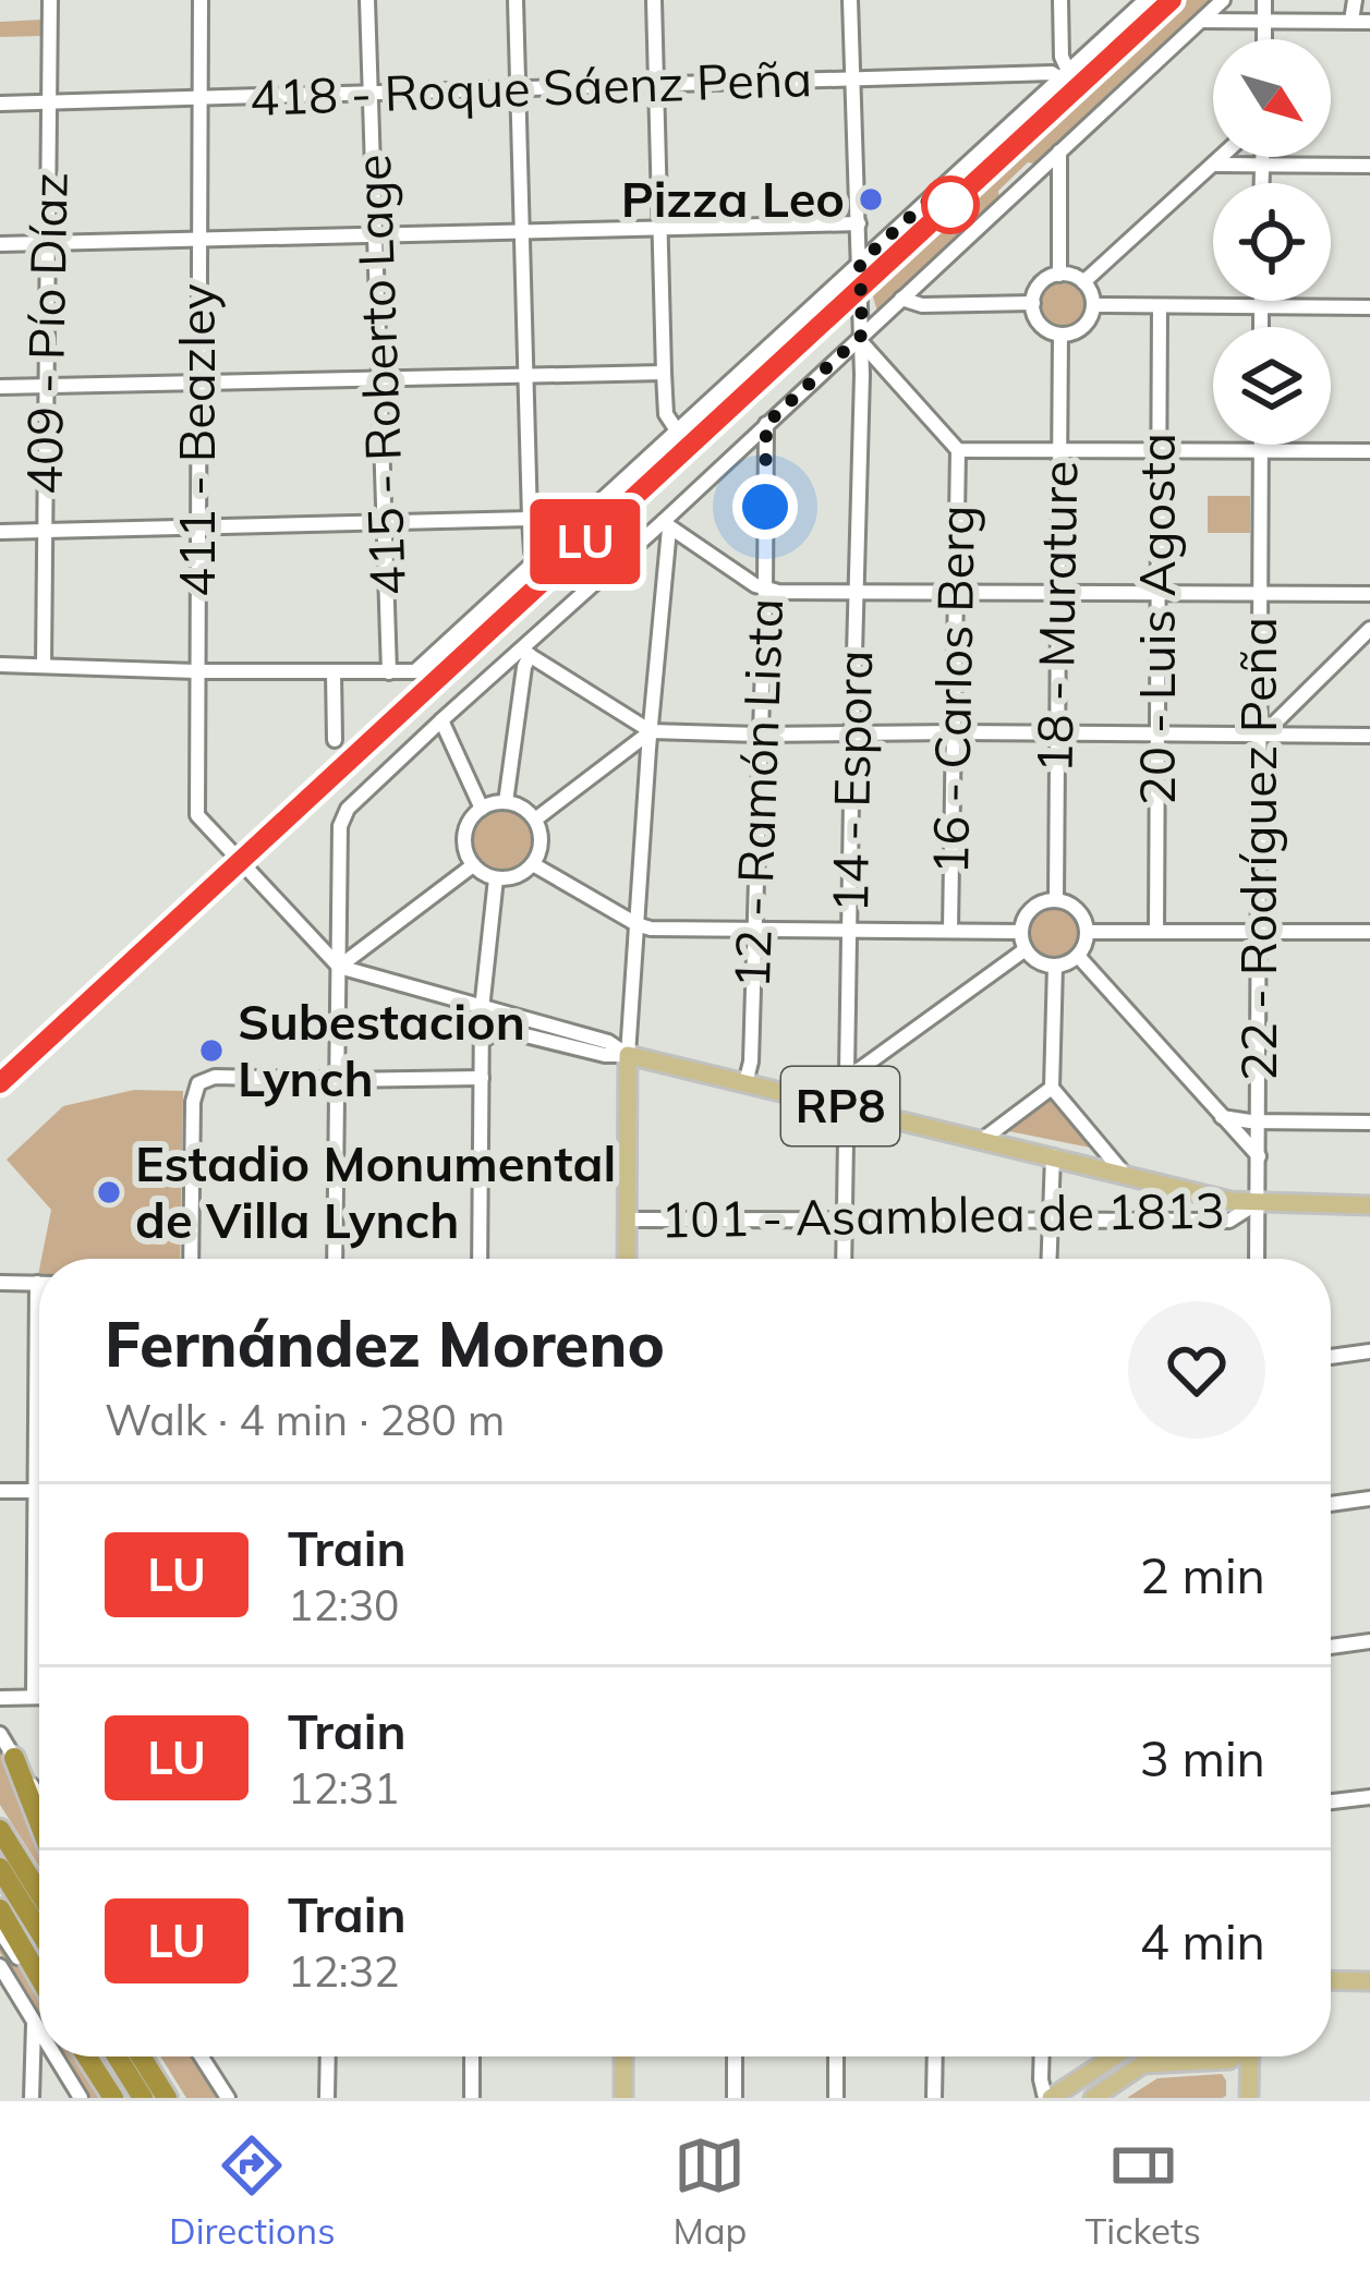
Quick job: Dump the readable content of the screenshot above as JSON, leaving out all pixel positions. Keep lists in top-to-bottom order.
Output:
{
  "streets": {
    "main road": ["RP8"],
    "street": [
      "418 - Roque Sáenz Peña",
      "409 - Pío Díaz",
      "415 - Roberto Lage",
      "411 - Beazley",
      "18 - Murature",
      "20 - Luis Agosta",
      "16 - Carlos Berg",
      "14 - Espora",
      "12 - Ramón Lista",
      "22 - Rodríguez Peña",
      "101 - Asamblea de 1813"
    ]
  },
  "crossings": [
    ["418 - Roque Sáenz Peña", "409 - Pío Díaz"],
    ["418 - Roque Sáenz Peña", "415 - Roberto Lage"],
    ["418 - Roque Sáenz Peña", "411 - Beazley"],
    ["418 - Roque Sáenz Peña", "14 - Espora"],
    ["14 - Espora", "RP8"],
    ["14 - Espora", "101 - Asamblea de 1813"],
    ["12 - Ramón Lista", "RP8"],
    ["22 - Rodríguez Peña", "RP8"],
    ["22 - Rodríguez Peña", "101 - Asamblea de 1813"],
    ["RP8", "101 - Asamblea de 1813"]
  ],
  "places": ["Pizza Leo", "Subestacion Lynch", "Estadio Monumental de Villa Lynch"],
  "north": "bottom right",
  "page": {
    "on_map": "LU",
    "heading": ["Fernández Moreno", "Walk · 4 min · 280 m"],
    "list": [
      {
        "mark": "LU",
        "name": "Train",
        "note": "12:30",
        "value": "2 min"
      },
      {
        "mark": "LU",
        "name": "Train",
        "note": "12:31",
        "value": "3 min"
      },
      {
        "mark": "LU",
        "name": "Train",
        "note": "12:32",
        "value": "4 min"
      }
    ],
    "tabs": ["Directions", "Map", "Tickets"]
  }
}
